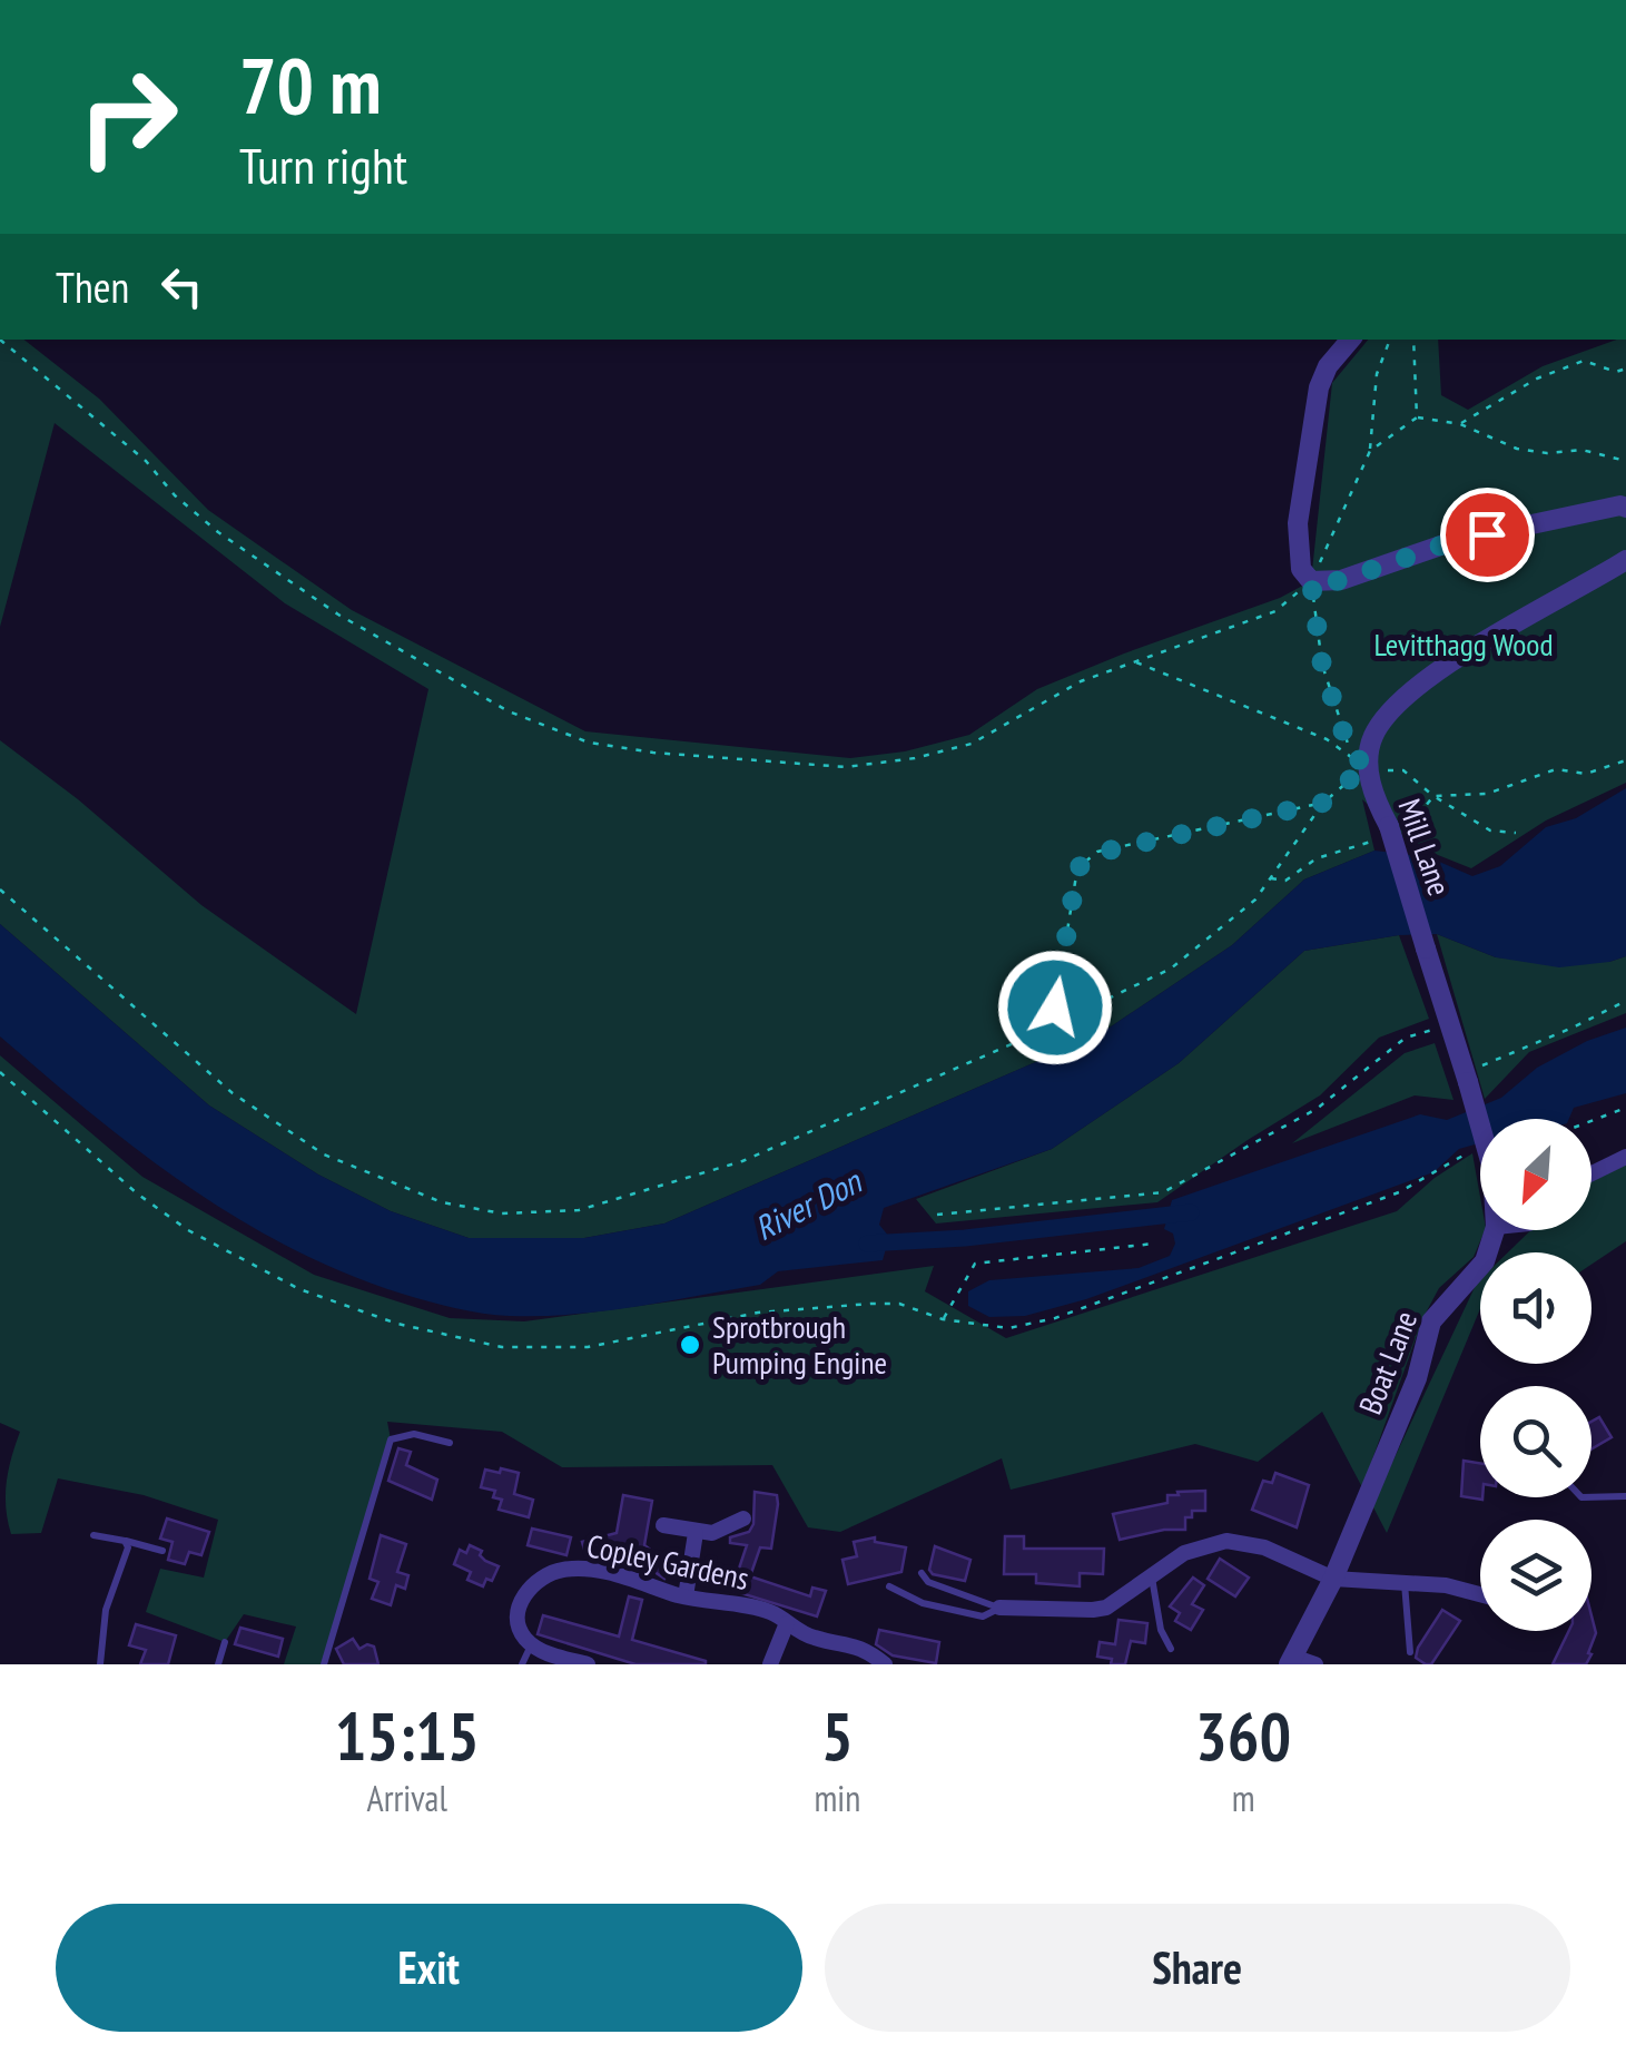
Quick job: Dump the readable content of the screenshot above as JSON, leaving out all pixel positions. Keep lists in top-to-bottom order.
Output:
{
  "streets": {
    "street": ["Mill Lane", "Boat Lane", "Copley Gardens"]
  },
  "crossings": [
    ["Mill Lane", "Boat Lane"]
  ],
  "water": ["River Don"],
  "parks": ["Levitthagg Wood"],
  "places": ["Sprotbrough Pumping Engine"],
  "north": "bottom left",
  "page": {
    "turn": ["70 m", "Turn right"],
    "then": "Then",
    "eta": [
      "15:15",
      "Arrival",
      "5",
      "min",
      "360",
      "m"
    ],
    "buttons": ["Exit", "Share"]
  }
}
